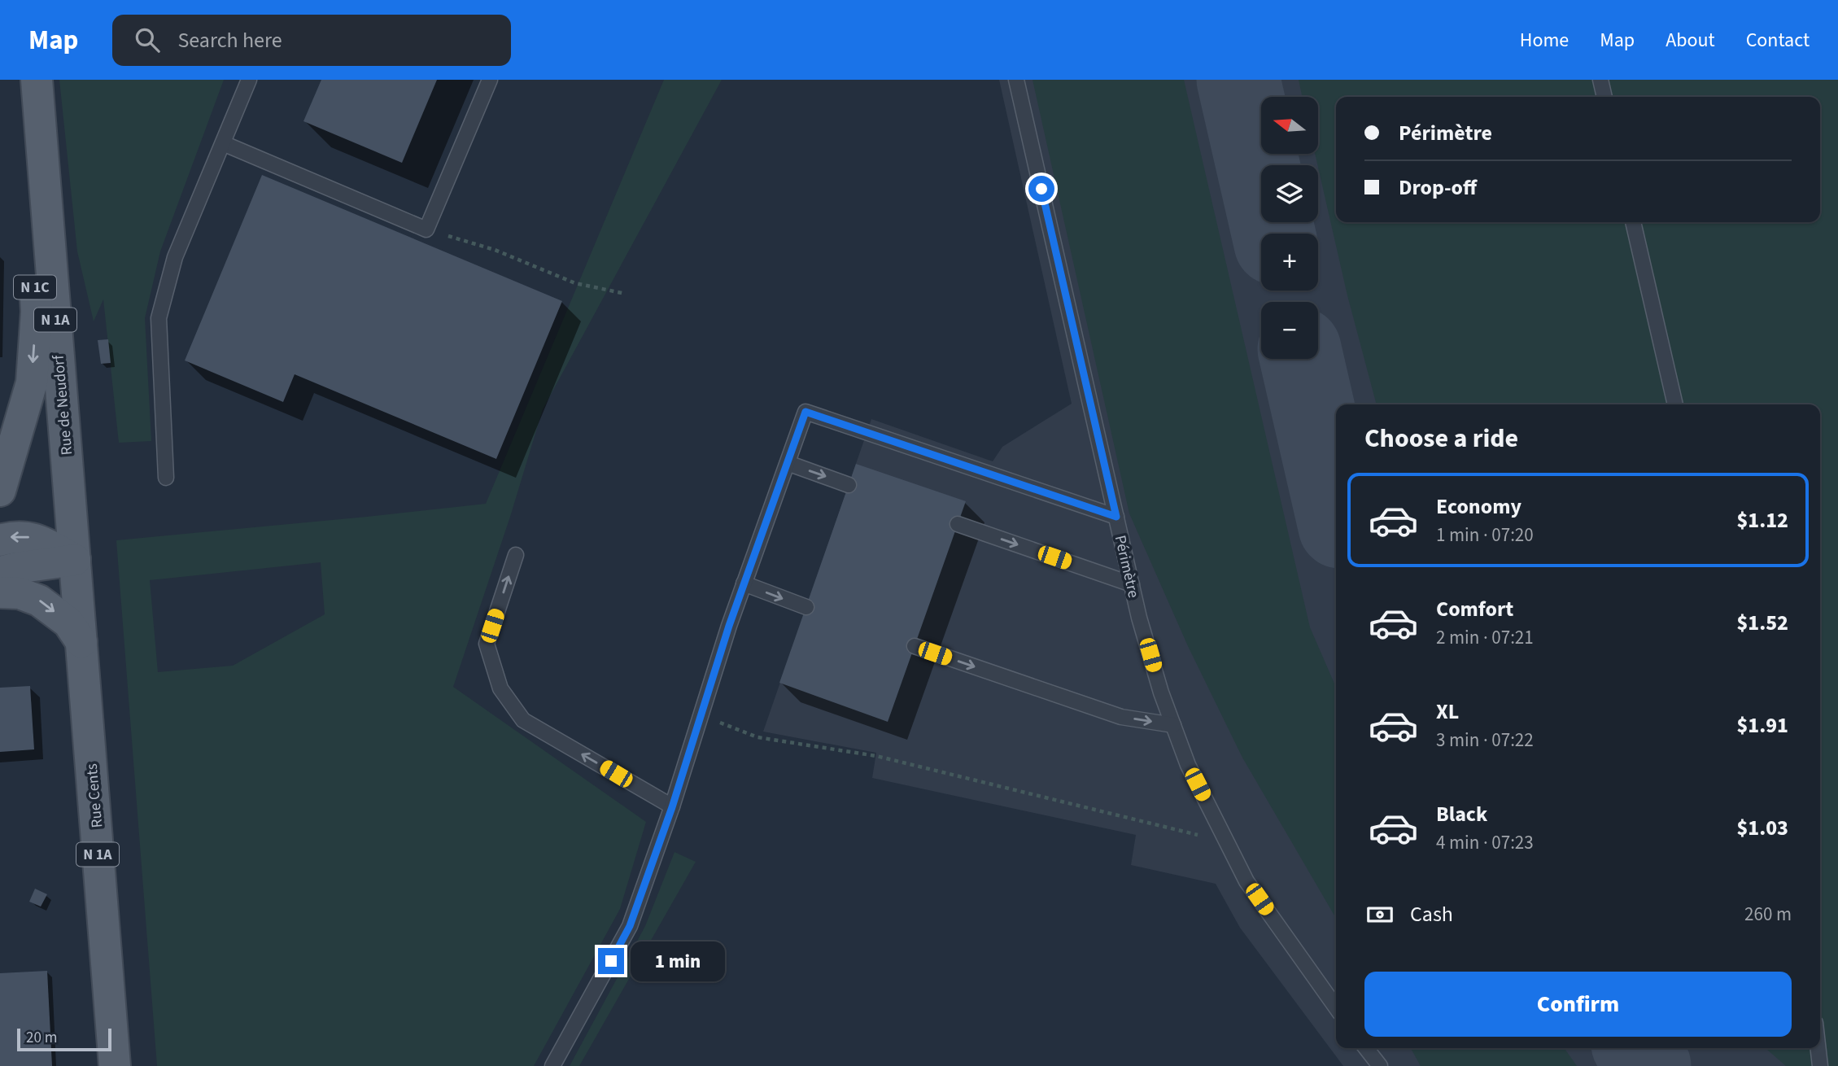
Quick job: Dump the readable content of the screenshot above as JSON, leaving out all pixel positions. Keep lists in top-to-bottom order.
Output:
{
  "streets": {
    "main road": [
      "N 1C",
      "N 1A",
      "Rue de Neudorf",
      "Rue Cents"
    ],
    "lane": ["Périmètre"]
  },
  "crossings": [
    ["Rue de Neudorf", "Rue Cents"]
  ],
  "scale_bar": "20 m",
  "north": "left",
  "page": {
    "header": "Map",
    "search": "Search here",
    "nav": [
      "Home",
      "Map",
      "About",
      "Contact"
    ],
    "map_buttons": ["+", "−"],
    "banner": ["Périmètre", "Drop-off"],
    "heading": "Choose a ride",
    "list": [
      {
        "name": "Economy",
        "note": "1 min · 07:20",
        "value": "$1.12"
      },
      {
        "name": "Comfort",
        "note": "2 min · 07:21",
        "value": "$1.52"
      },
      {
        "name": "XL",
        "note": "3 min · 07:22",
        "value": "$1.91"
      },
      {
        "name": "Black",
        "note": "4 min · 07:23",
        "value": "$1.03"
      }
    ],
    "pay": ["Cash", "260 m"],
    "bubble": "1 min",
    "buttons": "Confirm",
    "scale": "20 m"
  }
}
